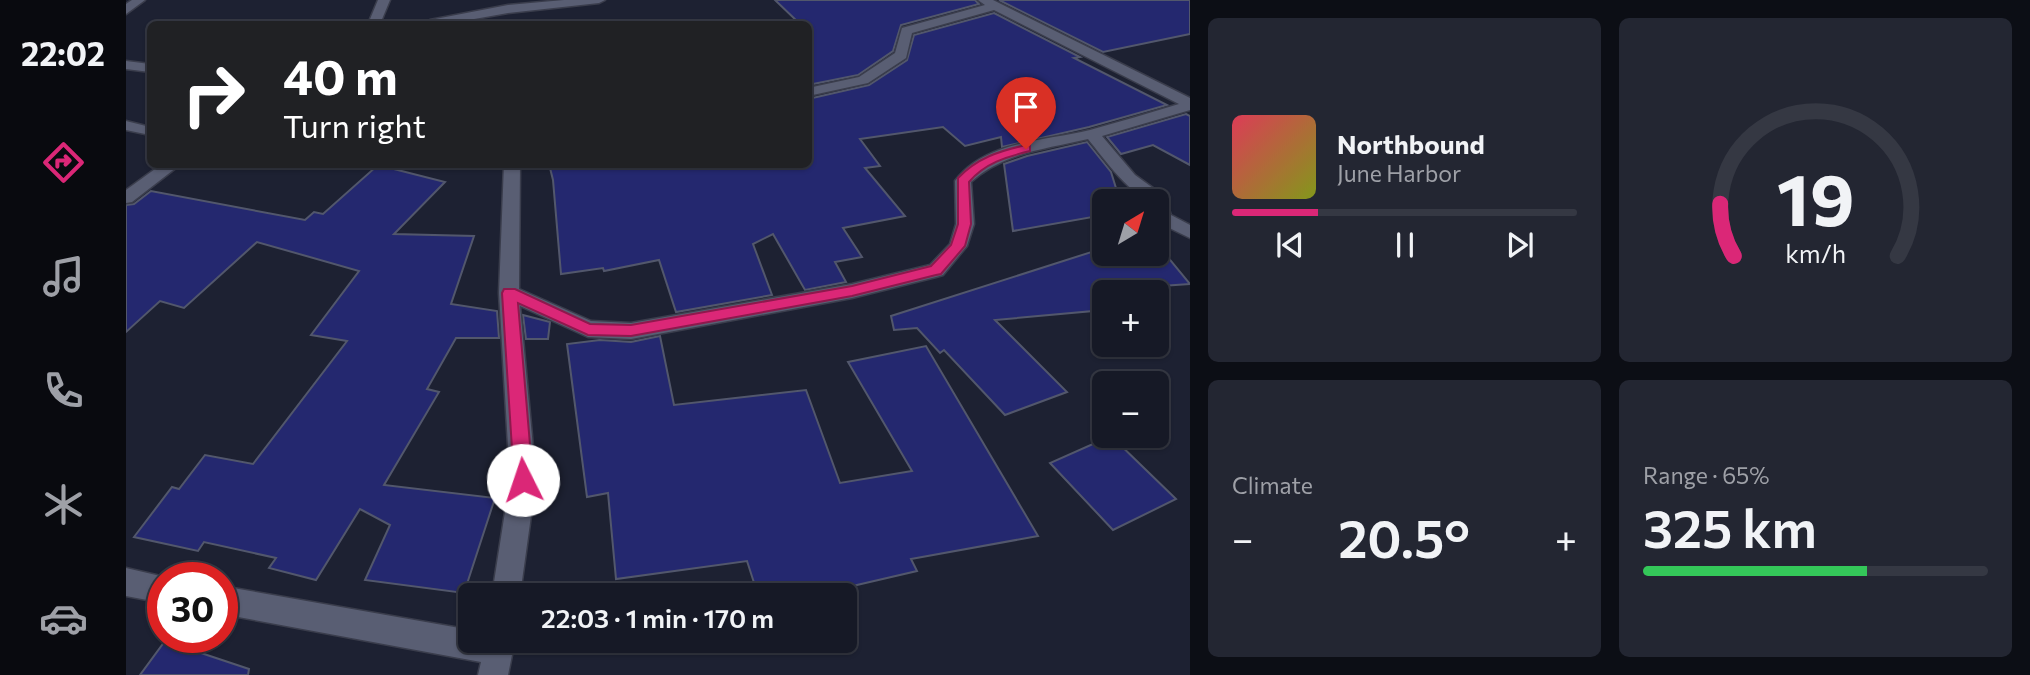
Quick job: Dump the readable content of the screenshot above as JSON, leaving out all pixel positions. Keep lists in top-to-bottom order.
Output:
{
  "north": "top right",
  "page": {
    "tabs": "22:02",
    "turn": ["40 m", "Turn right"],
    "song": ["Northbound", "June Harbor"],
    "map_buttons": ["+", "−"],
    "tile": [
      "Climate",
      ["Range · 65%", "325 km"]
    ],
    "heat": ["−", "20.5°", "+"],
    "limit": "30",
    "trip": "22:03 · 1 min · 170 m",
    "gauge": ["19", "km/h"]
  }
}
